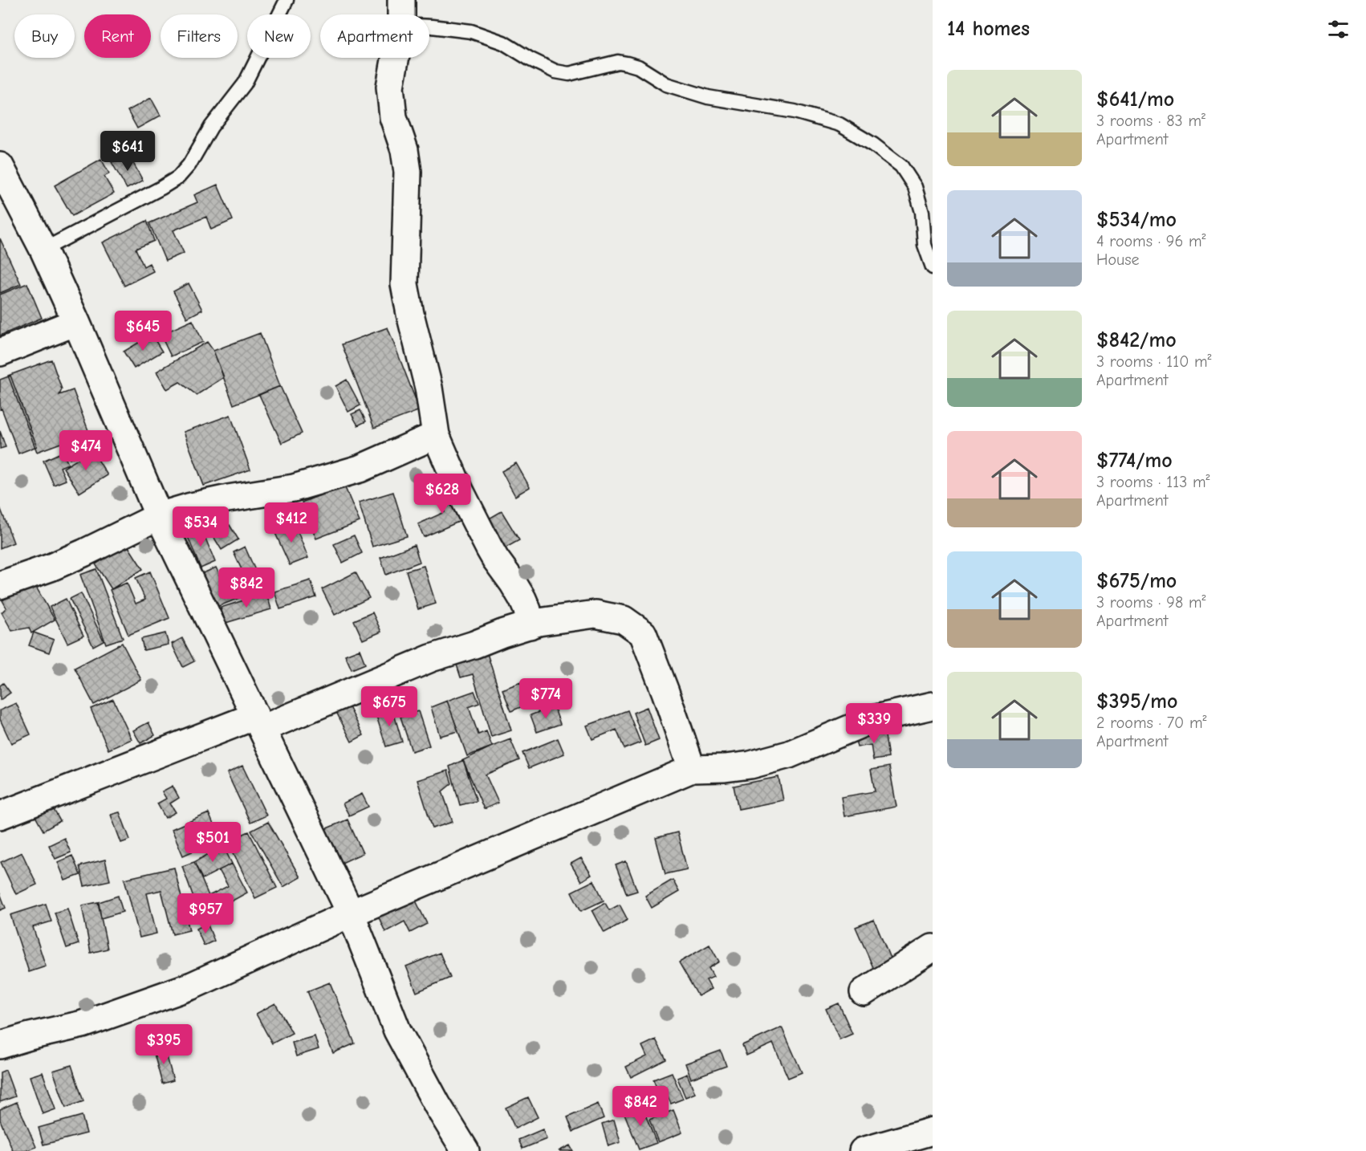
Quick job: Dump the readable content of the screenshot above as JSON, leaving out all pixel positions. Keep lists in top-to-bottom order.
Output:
{
  "page": {
    "heading": "14 homes",
    "chip": [
      "Buy",
      "Rent",
      "Filters",
      "New",
      "Apartment"
    ],
    "list": [
      {
        "name": "$641/mo",
        "note": "3 rooms · 83 m² · Apartment"
      },
      {
        "name": "$534/mo",
        "note": "4 rooms · 96 m² · House"
      },
      {
        "name": "$842/mo",
        "note": "3 rooms · 110 m² · Apartment"
      },
      {
        "name": "$774/mo",
        "note": "3 rooms · 113 m² · Apartment"
      },
      {
        "name": "$675/mo",
        "note": "3 rooms · 98 m² · Apartment"
      },
      {
        "name": "$395/mo",
        "note": "2 rooms · 70 m² · Apartment"
      }
    ],
    "price": [
      "$641",
      "$645",
      "$474",
      "$628",
      "$412",
      "$534",
      "$842",
      "$774",
      "$675",
      "$339",
      "$501",
      "$957",
      "$395",
      "$842"
    ]
  }
}
